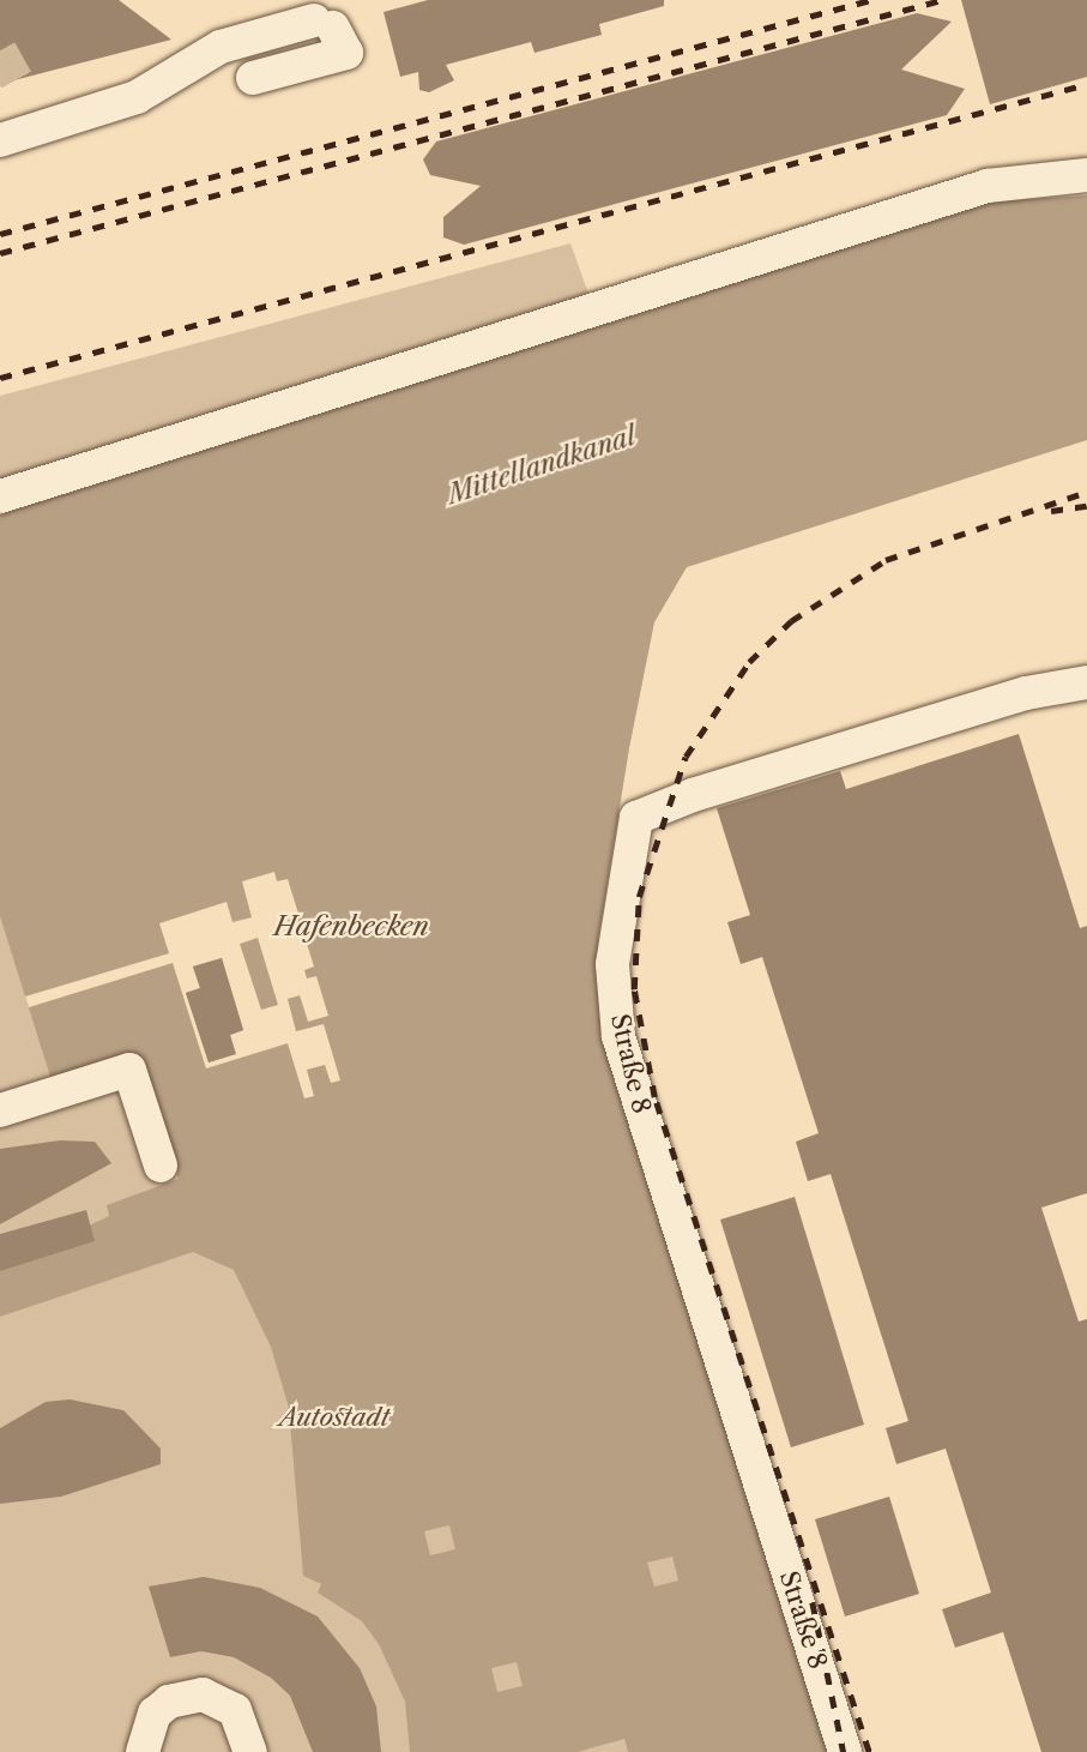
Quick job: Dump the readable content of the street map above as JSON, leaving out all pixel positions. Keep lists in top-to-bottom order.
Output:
{
  "streets": {
    "street": ["Straße 8"]
  },
  "water": ["Mittellandkanal", "Hafenbecken"],
  "parks": ["Autostadt"]
}
